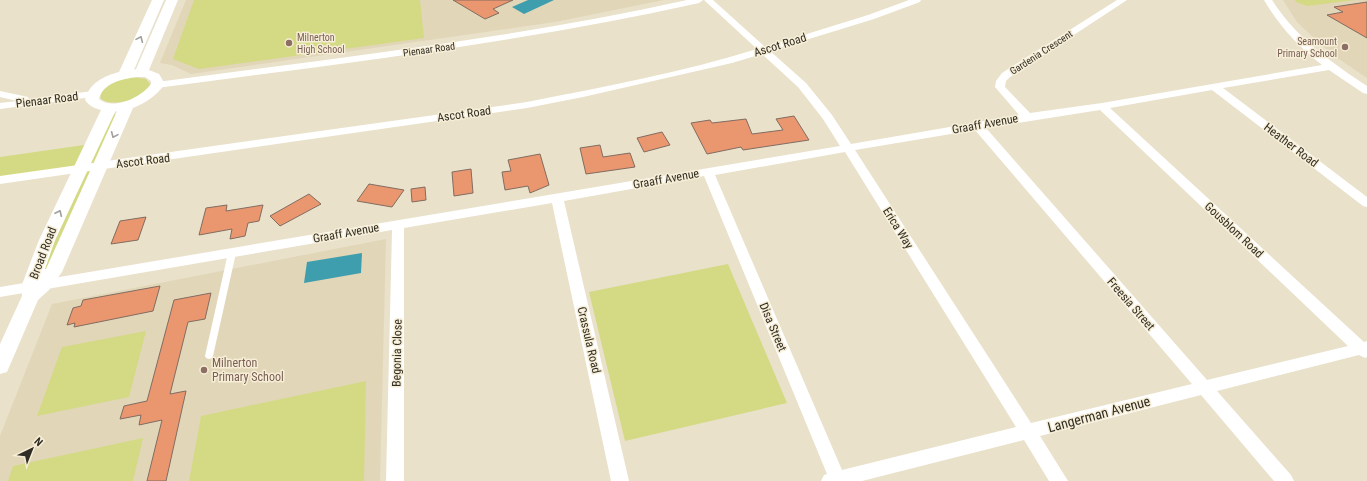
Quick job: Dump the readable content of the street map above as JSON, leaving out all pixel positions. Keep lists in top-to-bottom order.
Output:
{
  "streets": {
    "street": [
      "Ascot Road",
      "Pienaar Road",
      "Gardenia Crescent",
      "Graaff Avenue",
      "Heather Road",
      "Erica Way",
      "Gousblom Road",
      "Broad Road",
      "Freesia Street",
      "Disa Street",
      "Crassula Road",
      "Begonia Close",
      "Langerman Avenue"
    ]
  },
  "crossings": [
    ["Ascot Road", "Erica Way"],
    ["Ascot Road", "Broad Road"],
    ["Gardenia Crescent", "Graaff Avenue"],
    ["Graaff Avenue", "Heather Road"],
    ["Graaff Avenue", "Erica Way"],
    ["Graaff Avenue", "Gousblom Road"],
    ["Graaff Avenue", "Broad Road"],
    ["Graaff Avenue", "Freesia Street"],
    ["Graaff Avenue", "Disa Street"],
    ["Graaff Avenue", "Crassula Road"],
    ["Graaff Avenue", "Begonia Close"],
    ["Erica Way", "Langerman Avenue"],
    ["Gousblom Road", "Langerman Avenue"],
    ["Freesia Street", "Langerman Avenue"],
    ["Disa Street", "Langerman Avenue"]
  ],
  "places": ["Milnerton High School", "Seamount Primary School", "Milnerton Primary School"],
  "north": "top right"
}
